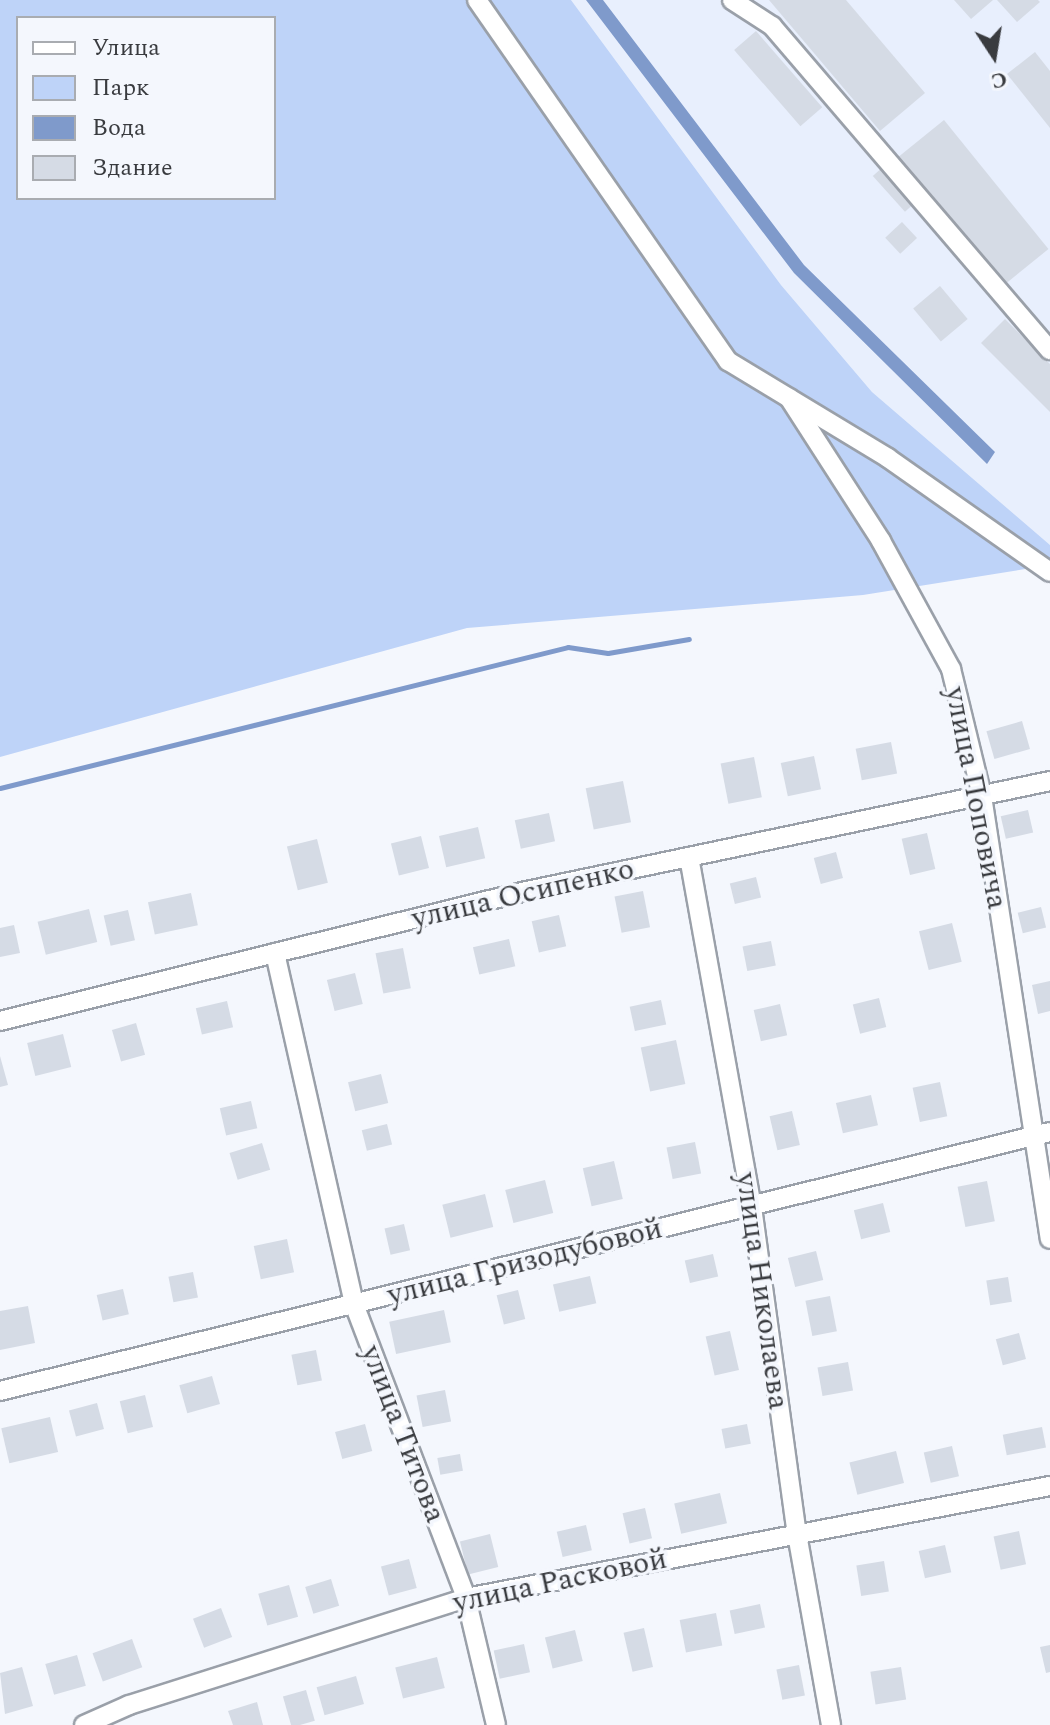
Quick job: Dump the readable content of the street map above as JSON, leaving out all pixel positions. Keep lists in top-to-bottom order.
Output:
{
  "streets": {
    "street": [
      "улица Поповича",
      "улица Осипенко",
      "улица Гризодубовой",
      "улица Николаева",
      "улица Титова",
      "улица Расковой"
    ]
  },
  "crossings": [
    ["улица Поповича", "улица Осипенко"],
    ["улица Поповича", "улица Гризодубовой"],
    ["улица Осипенко", "улица Николаева"],
    ["улица Осипенко", "улица Титова"],
    ["улица Гризодубовой", "улица Николаева"],
    ["улица Гризодубовой", "улица Титова"],
    ["улица Николаева", "улица Расковой"],
    ["улица Титова", "улица Расковой"]
  ],
  "legend": [
    "Улица",
    "Парк",
    "Вода",
    "Здание"
  ],
  "north": "bottom"
}
